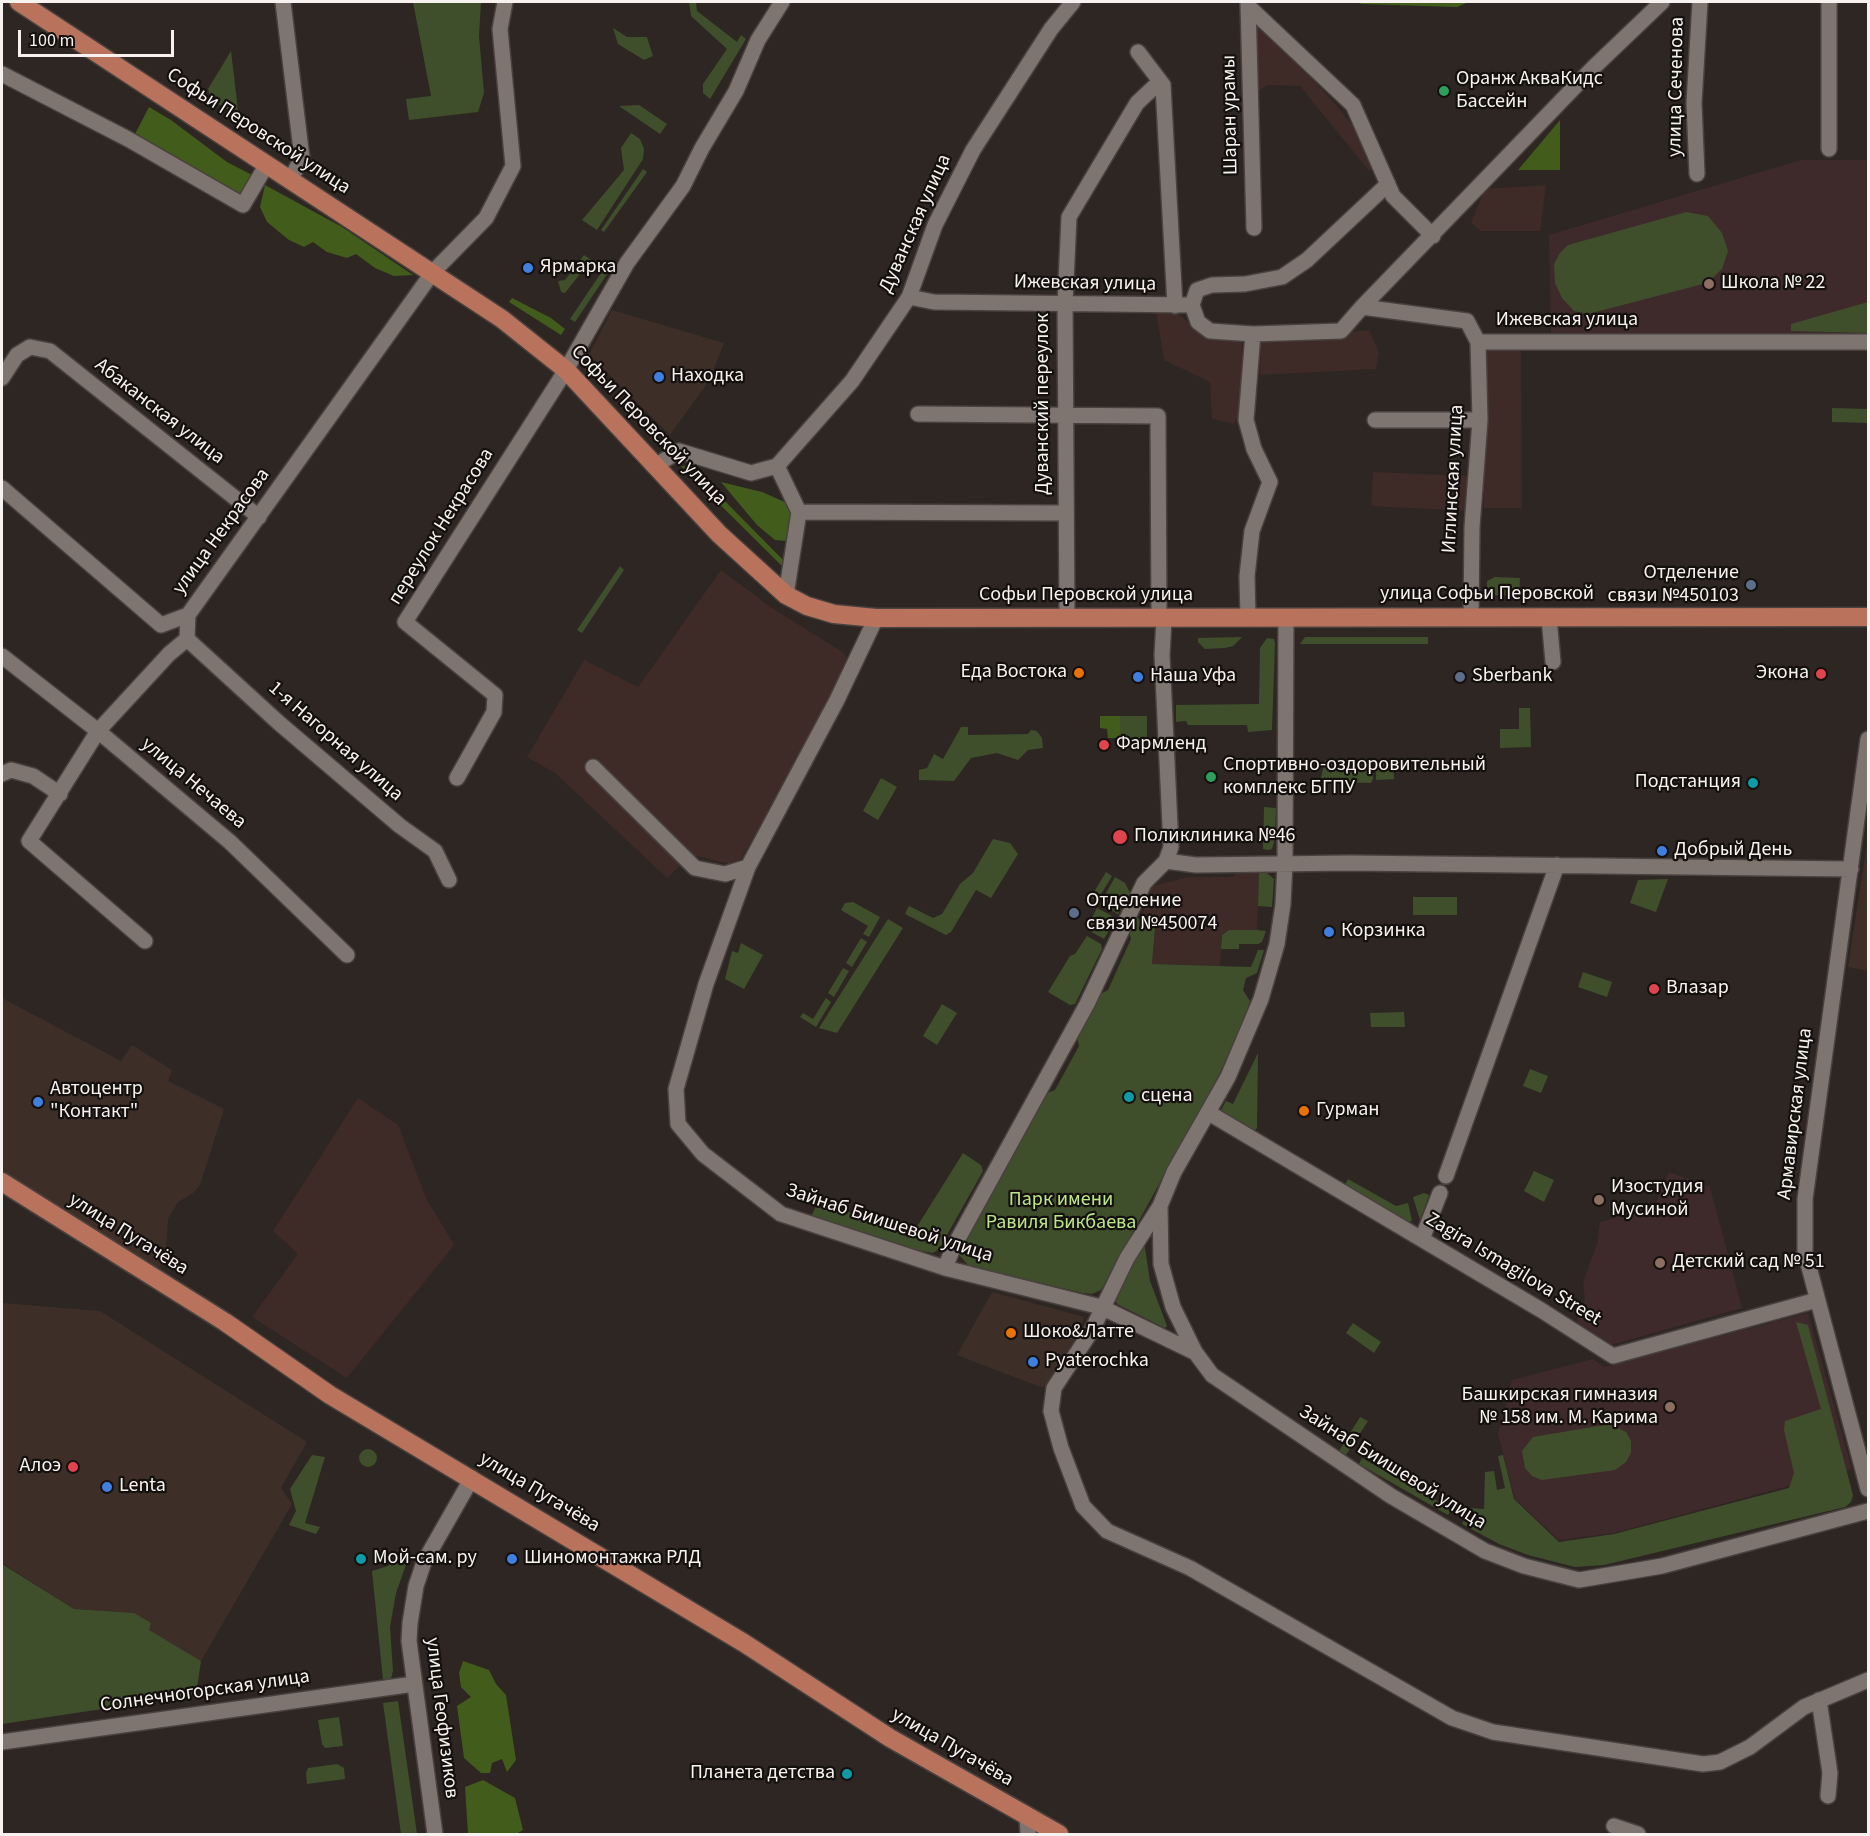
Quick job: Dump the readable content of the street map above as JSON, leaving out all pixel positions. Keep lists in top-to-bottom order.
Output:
{
  "streets": {
    "main road": ["Софьи Перовской улица", "улица Софьи Перовской", "улица Пугачёва"],
    "street": [
      "улица Сеченова",
      "Шаран урамы",
      "Дуванская улица",
      "Ижевская улица",
      "Дуванский переулок",
      "Абаканская улица",
      "Иглинская улица",
      "переулок Некрасова",
      "улица Некрасова",
      "1-я Нагорная улица",
      "улица Нечаева",
      "Армавирская улица",
      "Зайнаб Биишевой улица",
      "Zagira Ismagilova Street",
      "Солнечногорская улица",
      "улица Геофизиков"
    ]
  },
  "crossings": [
    ["Софьи Перовской улица", "Дуванский переулок"],
    ["Софьи Перовской улица", "переулок Некрасова"],
    ["Софьи Перовской улица", "улица Некрасова"],
    ["Софьи Перовской улица", "улица Софьи Перовской"],
    ["Софьи Перовской улица", "Зайнаб Биишевой улица"],
    ["Дуванская улица", "Ижевская улица"],
    ["Ижевская улица", "Дуванский переулок"],
    ["Ижевская улица", "Иглинская улица"],
    ["Абаканская улица", "улица Некрасова"],
    ["Иглинская улица", "улица Софьи Перовской"],
    ["улица Некрасова", "1-я Нагорная улица"],
    ["улица Софьи Перовской", "Зайнаб Биишевой улица"],
    ["Армавирская улица", "Zagira Ismagilova Street"],
    ["Зайнаб Биишевой улица", "Zagira Ismagilova Street"],
    ["улица Пугачёва", "улица Геофизиков"],
    ["Солнечногорская улица", "улица Геофизиков"]
  ],
  "parks": ["Парк имени Равиля Бикбаева"],
  "places": [
    "Оранж АкваКидс Бассейн",
    "Ярмарка",
    "Школа № 22",
    "Находка",
    "Отделение связи №450103",
    "Еда Востока",
    "Экона",
    "Наша Уфа",
    "Sberbank",
    "Фармленд",
    "Спортивно-оздоровительный комплекс БГПУ",
    "Подстанция",
    "Поликлиника №46",
    "Добрый День",
    "Отделение связи №450074",
    "Корзинка",
    "Влазар",
    "сцена",
    "Автоцентр \"Контакт\"",
    "Гурман",
    "Изостудия Мусиной",
    "Детский сад № 51",
    "Шоко&Латте",
    "Pyaterochka",
    "Башкирская гимназия № 158 им. М. Карима",
    "Алоэ",
    "Lenta",
    "Мой-сам. ру",
    "Шиномонтажка РЛД",
    "Планета детства"
  ],
  "scale_bar": "100 m"
}
